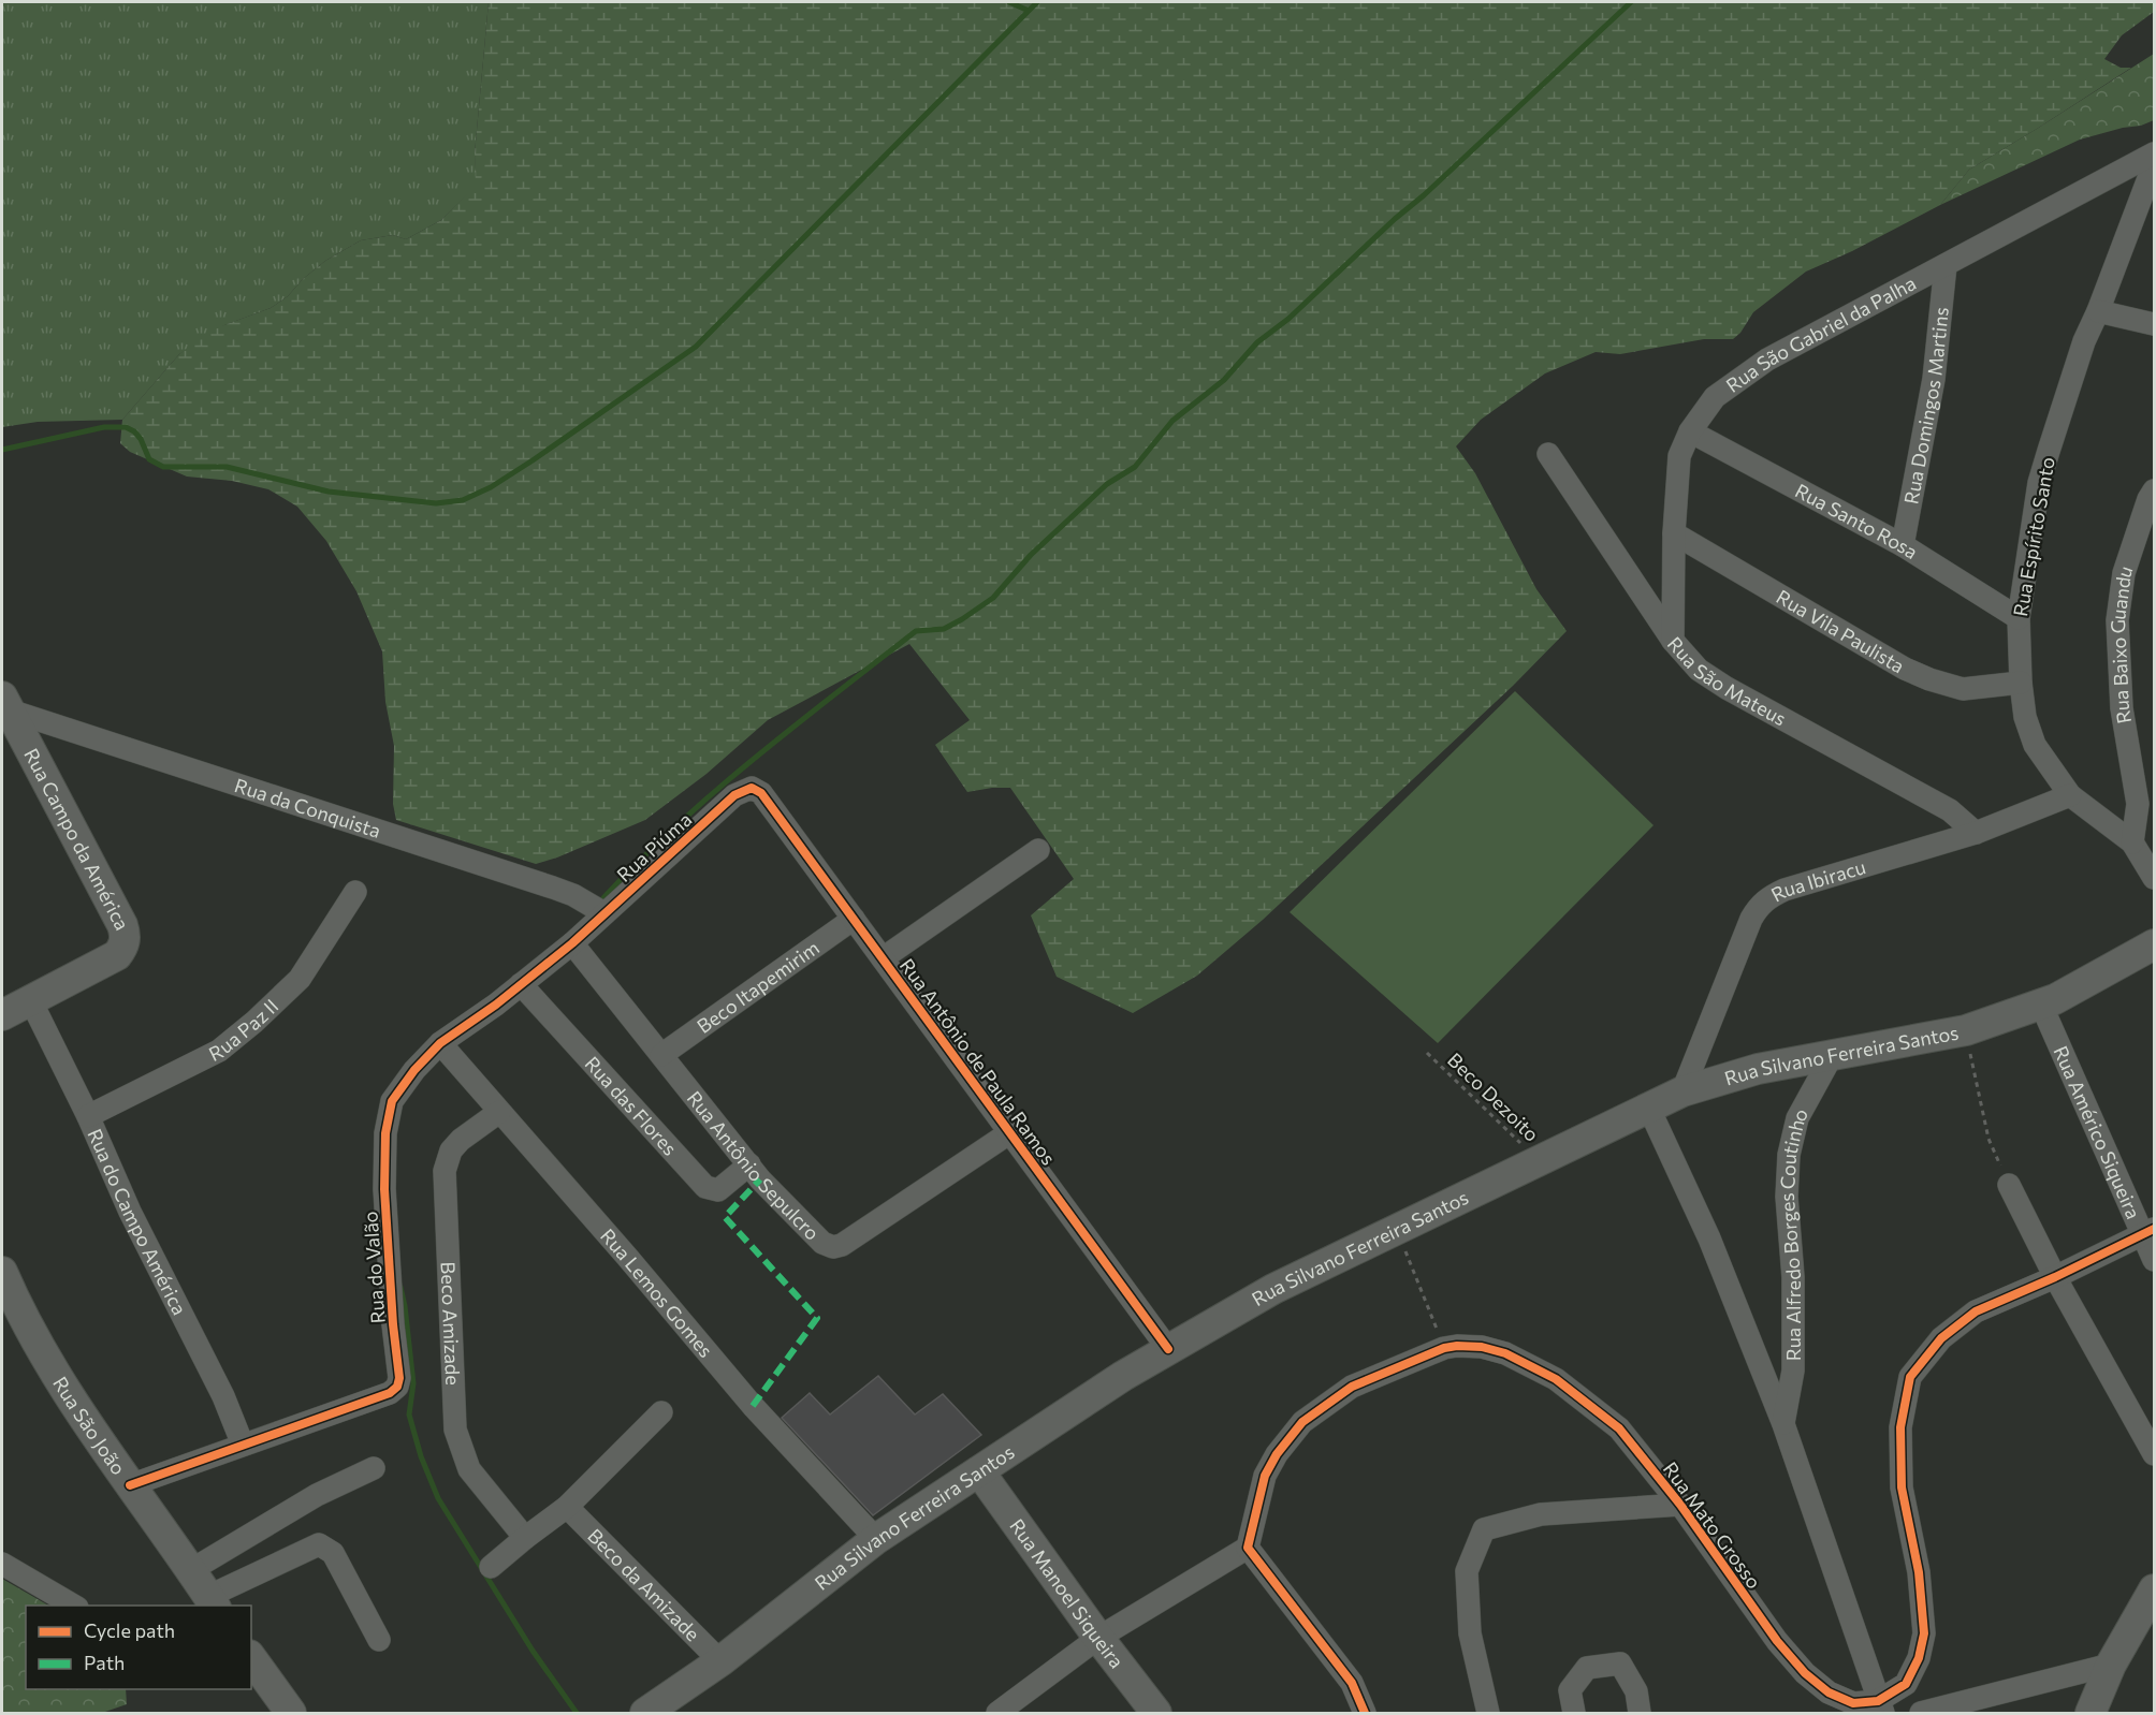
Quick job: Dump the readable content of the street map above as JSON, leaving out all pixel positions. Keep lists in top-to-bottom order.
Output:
{
  "streets": {
    "street": [
      "Rua São Gabriel da Palha",
      "Rua Domingos Martins",
      "Rua Santo Rosa",
      "Rua Espírito Santo",
      "Rua Vila Paulista",
      "Rua Baixo Guandu",
      "Rua São Mateus",
      "Rua da Conquista",
      "Rua Campo da América",
      "Rua Piúma",
      "Rua Ibiracu",
      "Beco Itapemirim",
      "Rua Paz II",
      "Rua Silvano Ferreira Santos",
      "Rua Antônio de Paula Ramos",
      "Rua das Flores",
      "Rua Américo Siqueira",
      "Rua Antônio Sepulcro",
      "Rua do Campo América",
      "Rua Alfredo Borges Coutinho",
      "Rua do Valão",
      "Rua Lemos Gomes",
      "Beco Amizade",
      "Rua São João",
      "Rua Mato Grosso",
      "Beco da Amizade",
      "Rua Manoel Siqueira"
    ],
    "path": ["Beco Dezoito"]
  },
  "crossings": [
    ["Rua São Gabriel da Palha", "Rua Domingos Martins"],
    ["Rua São Gabriel da Palha", "Rua Santo Rosa"],
    ["Rua São Gabriel da Palha", "Rua Vila Paulista"],
    ["Rua São Gabriel da Palha", "Rua São Mateus"],
    ["Rua Domingos Martins", "Rua Santo Rosa"],
    ["Rua Santo Rosa", "Rua Espírito Santo"],
    ["Rua Espírito Santo", "Rua Vila Paulista"],
    ["Rua Espírito Santo", "Rua Baixo Guandu"],
    ["Rua Espírito Santo", "Rua Ibiracu"],
    ["Rua São Mateus", "Rua Ibiracu"],
    ["Rua da Conquista", "Rua Campo da América"],
    ["Rua da Conquista", "Rua Piúma"],
    ["Rua Campo da América", "Rua do Campo América"],
    ["Rua Piúma", "Rua Antônio de Paula Ramos"],
    ["Rua Piúma", "Rua Antônio Sepulcro"],
    ["Rua Piúma", "Rua do Valão"],
    ["Rua Ibiracu", "Rua Silvano Ferreira Santos"],
    ["Beco Itapemirim", "Rua Antônio de Paula Ramos"],
    ["Beco Itapemirim", "Rua Antônio Sepulcro"],
    ["Rua Paz II", "Rua do Campo América"],
    ["Rua Silvano Ferreira Santos", "Rua Antônio de Paula Ramos"],
    ["Rua Silvano Ferreira Santos", "Beco Dezoito"],
    ["Rua Silvano Ferreira Santos", "Rua Américo Siqueira"],
    ["Rua Silvano Ferreira Santos", "Rua Alfredo Borges Coutinho"],
    ["Rua Silvano Ferreira Santos", "Rua Lemos Gomes"],
    ["Rua Silvano Ferreira Santos", "Beco da Amizade"],
    ["Rua Silvano Ferreira Santos", "Rua Manoel Siqueira"],
    ["Rua Antônio de Paula Ramos", "Rua Antônio Sepulcro"],
    ["Rua das Flores", "Rua Antônio Sepulcro"],
    ["Rua das Flores", "Rua do Valão"],
    ["Rua Antônio Sepulcro", "Rua do Valão"],
    ["Rua do Campo América", "Rua do Valão"],
    ["Rua Alfredo Borges Coutinho", "Rua Mato Grosso"],
    ["Rua do Valão", "Rua Lemos Gomes"],
    ["Rua do Valão", "Rua São João"],
    ["Rua Lemos Gomes", "Beco Amizade"]
  ],
  "legend": ["Cycle path", "Path"]
}
